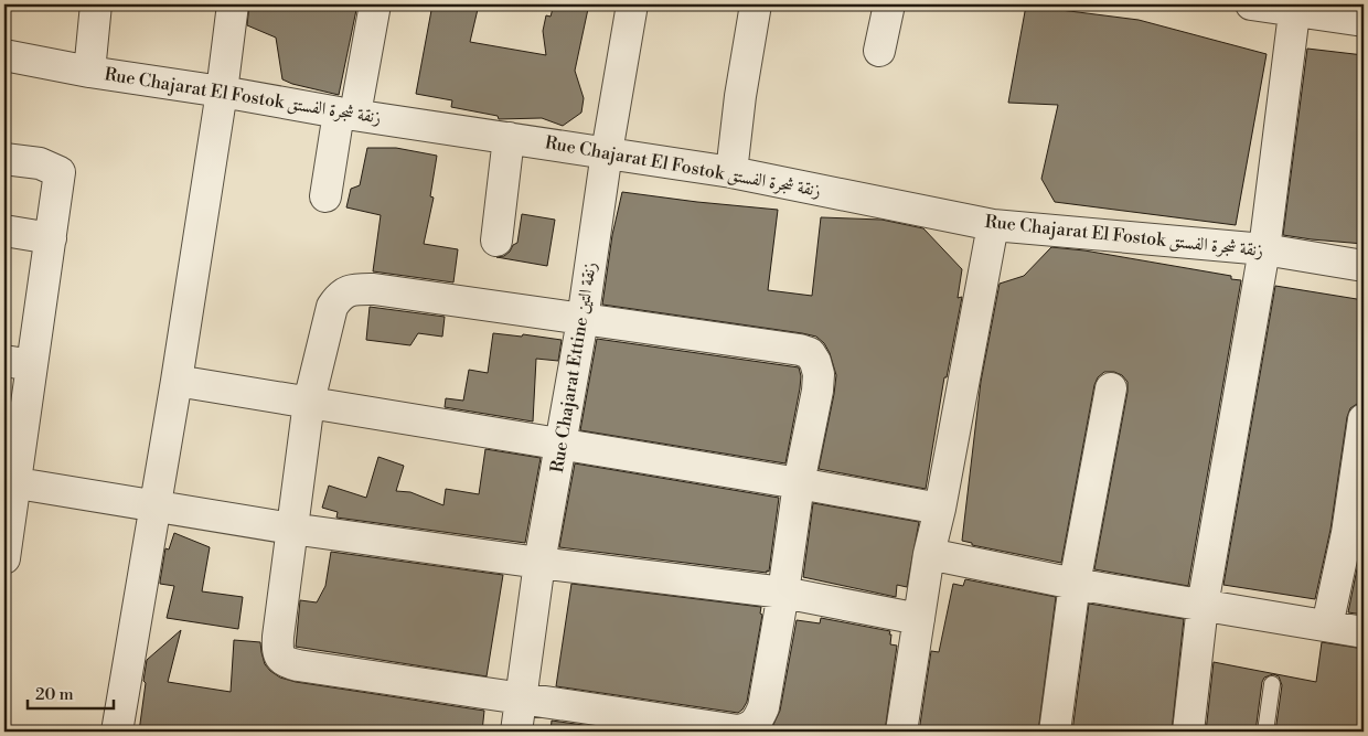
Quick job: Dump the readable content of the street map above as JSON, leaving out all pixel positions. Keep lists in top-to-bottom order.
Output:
{
  "streets": {
    "street": ["Rue Chajarat El Fostok زنقة شجرة الفستق", "Rue Chajarat Ettine زنقة التين"]
  },
  "crossings": [
    ["Rue Chajarat El Fostok زنقة شجرة الفستق", "Rue Chajarat Ettine زنقة التين"]
  ],
  "scale_bar": "20 m"
}
